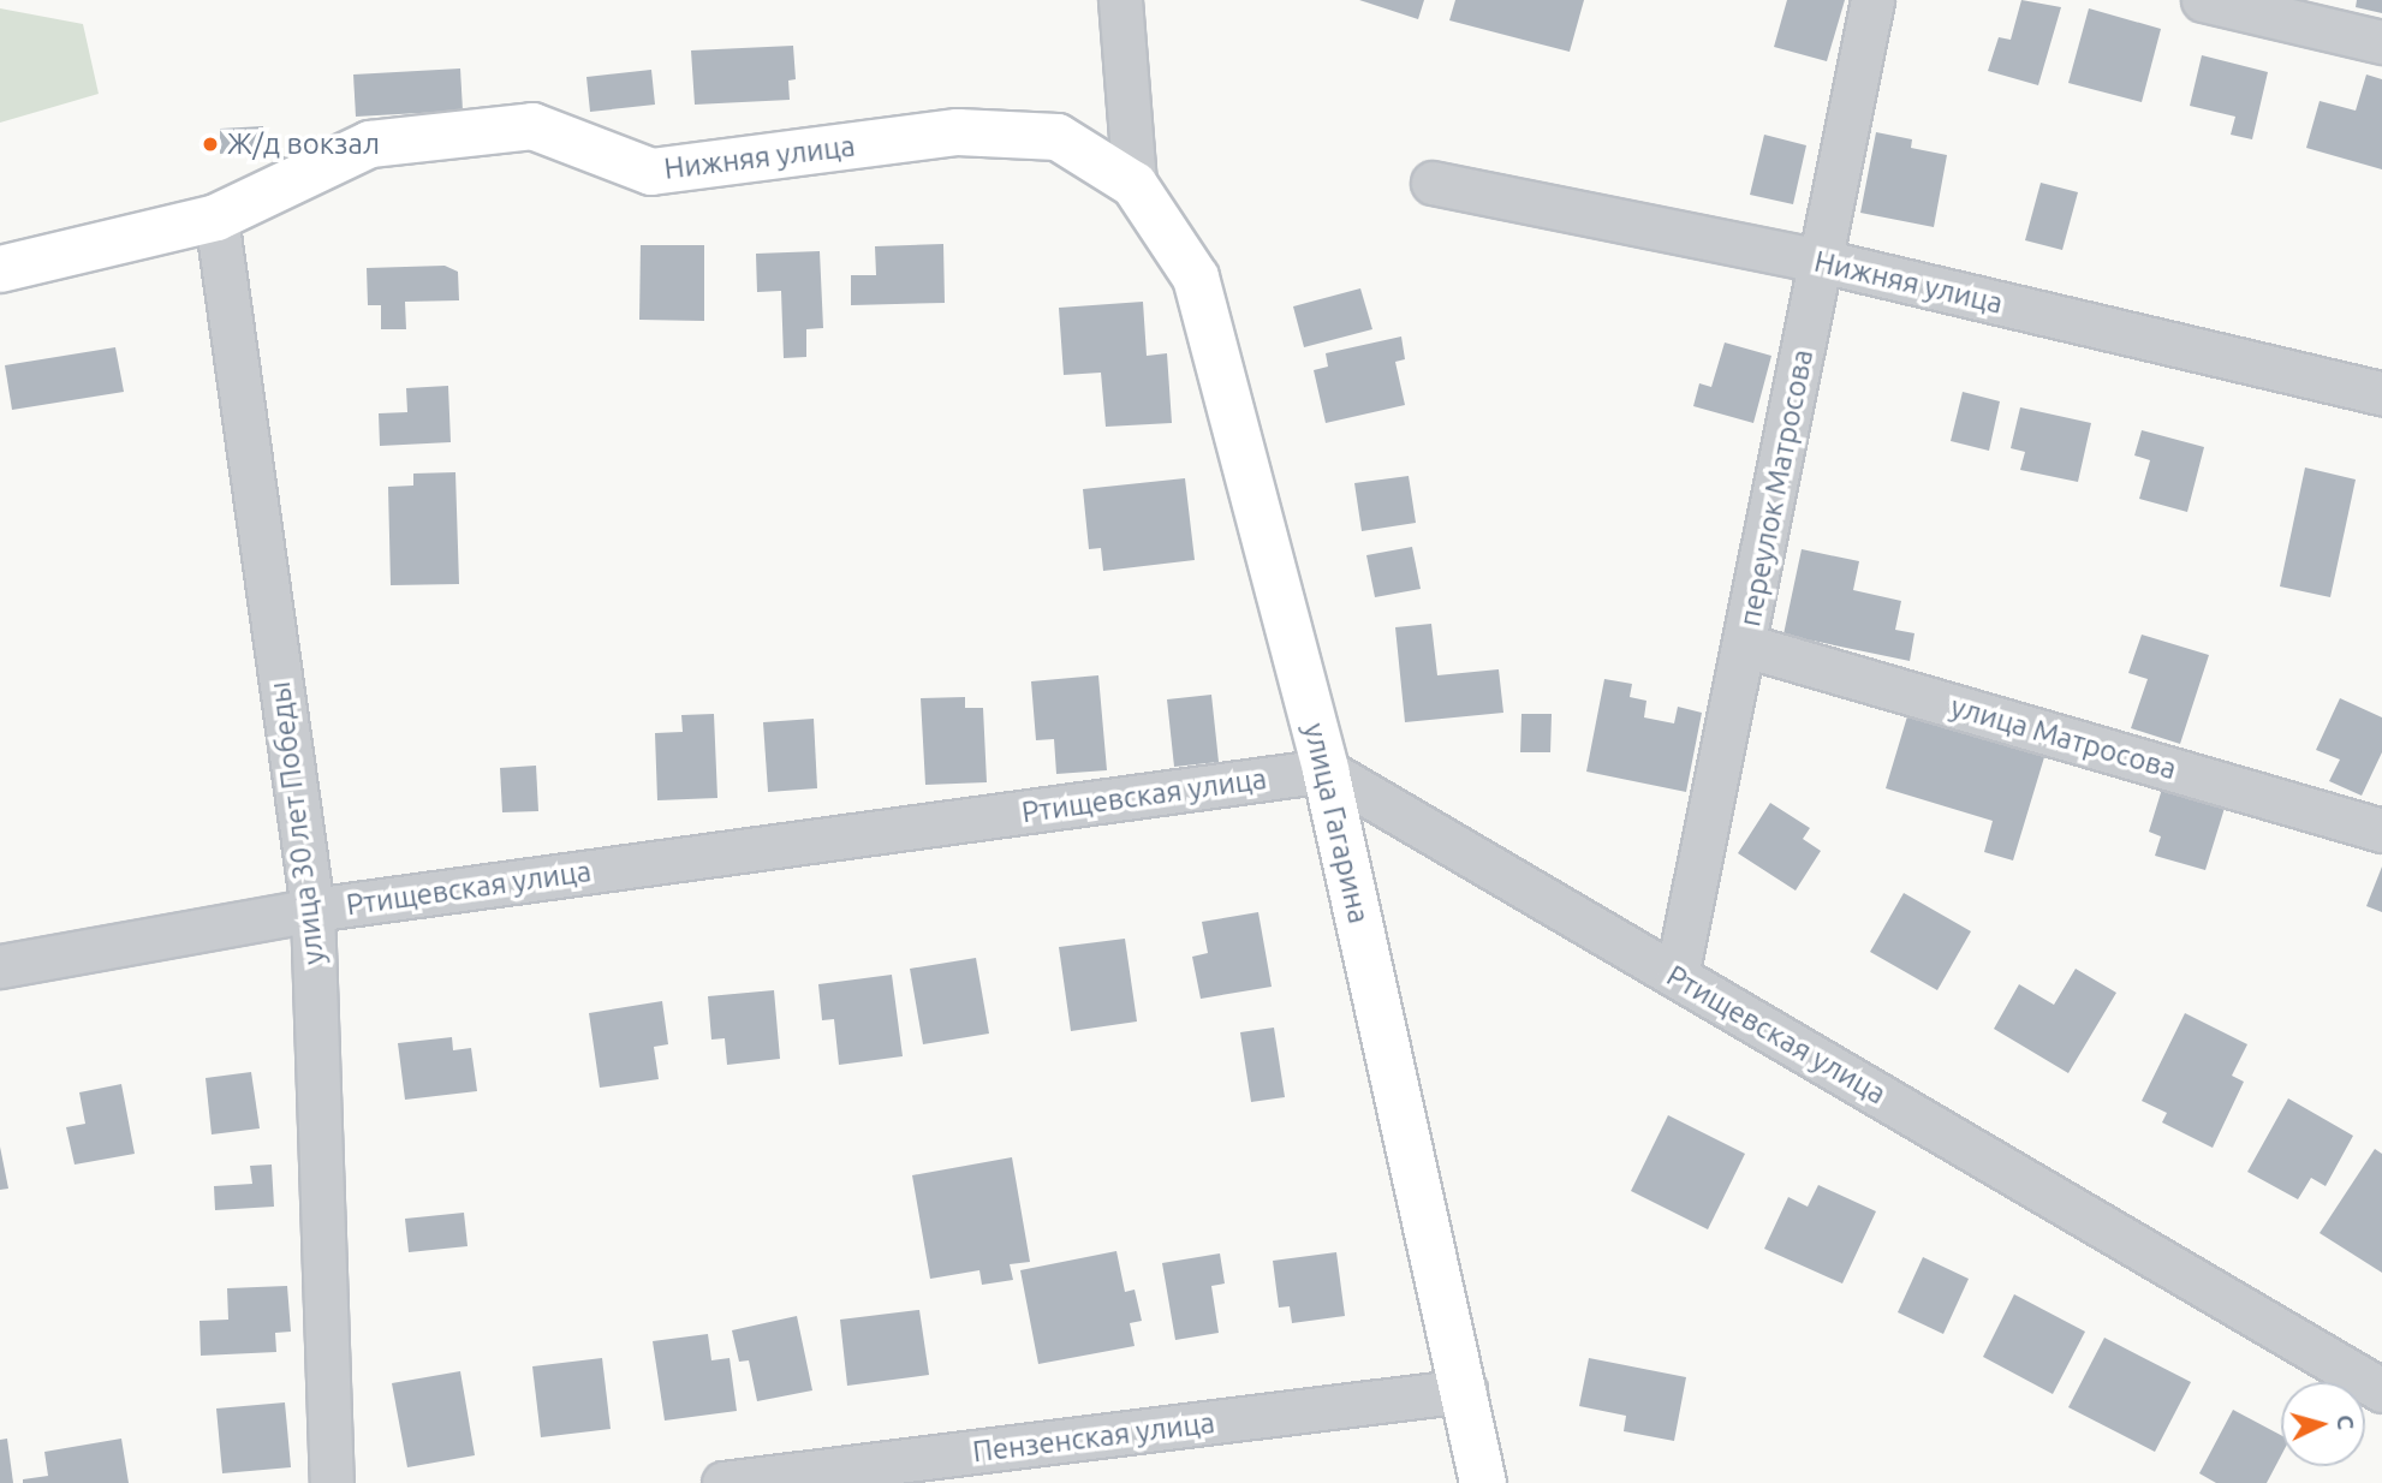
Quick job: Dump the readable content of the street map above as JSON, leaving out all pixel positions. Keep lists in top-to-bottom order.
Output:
{
  "streets": {
    "street": [
      "Нижняя улица",
      "переулок Матросова",
      "улица Матросова",
      "Ртищевская улица",
      "улица 30 лет Победы",
      "улица Гагарина",
      "Пензенская улица"
    ]
  },
  "crossings": [
    ["Нижняя улица", "переулок Матросова"],
    ["Нижняя улица", "улица 30 лет Победы"],
    ["Нижняя улица", "улица Гагарина"],
    ["переулок Матросова", "улица Матросова"],
    ["переулок Матросова", "Ртищевская улица"],
    ["Ртищевская улица", "улица 30 лет Победы"],
    ["Ртищевская улица", "улица Гагарина"],
    ["улица Гагарина", "Пензенская улица"]
  ],
  "places": ["Ж/д вокзал"],
  "north": "right"
}
